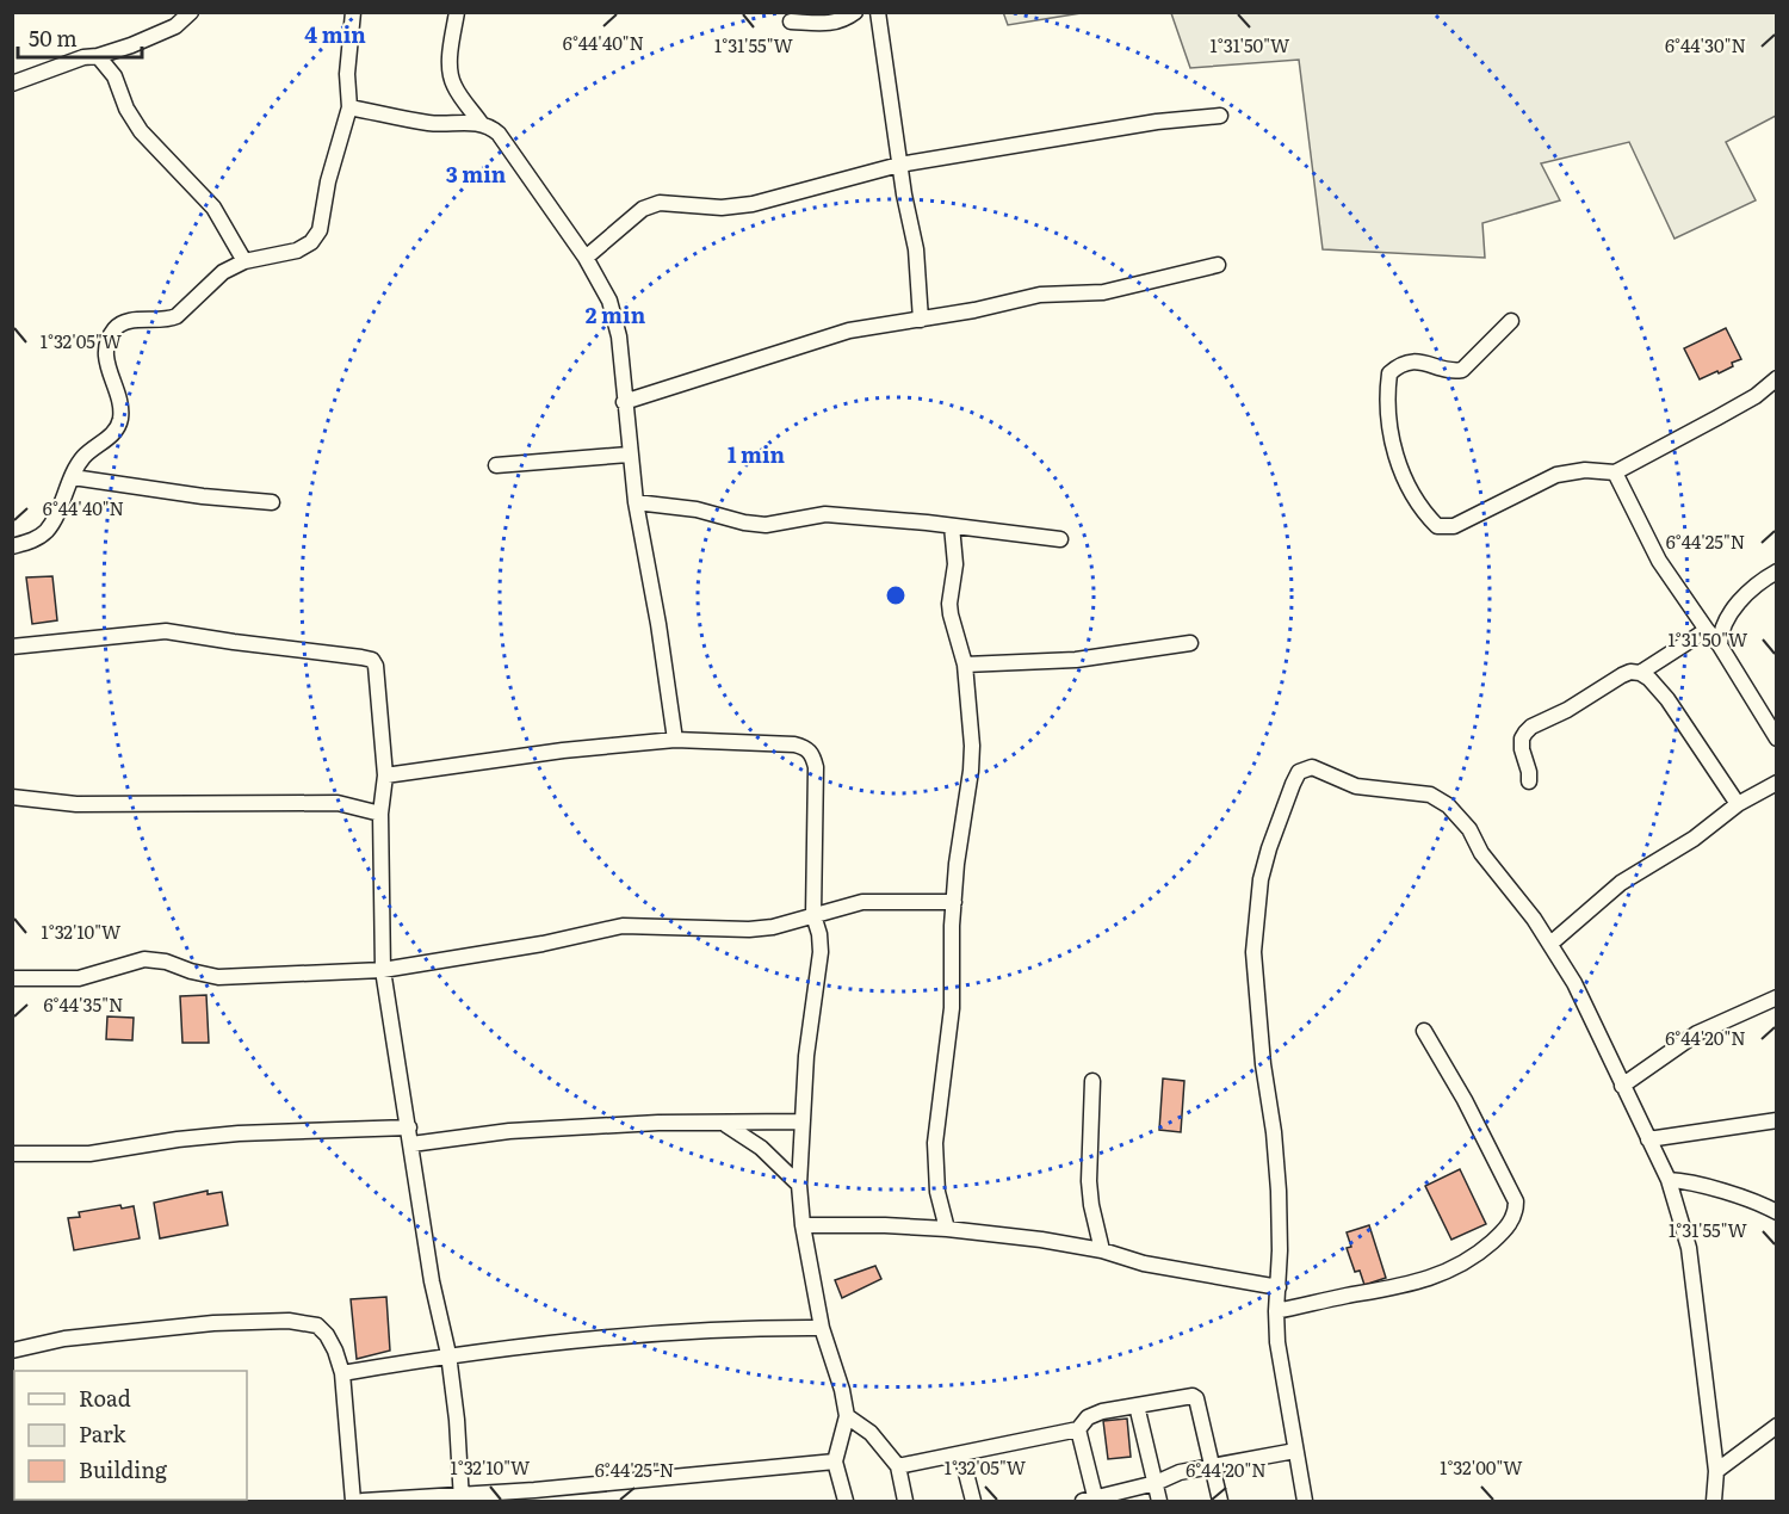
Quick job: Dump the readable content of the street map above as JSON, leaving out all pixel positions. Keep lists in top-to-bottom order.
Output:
{
  "legend": ["Road", "Park", "Building"],
  "scale_bar": "50 m",
  "coordinates": [
    "6°44'40\"N",
    "1°31'55\"W",
    "1°31'50\"W",
    "6°44'30\"N",
    "1°32'05\"W",
    "6°44'25\"N",
    "1°32'10\"W",
    "6°44'35\"N",
    "6°44'20\"N",
    "1°32'00\"W"
  ],
  "rings": [
    "4 min",
    "3 min",
    "2 min",
    "1 min"
  ]
}
